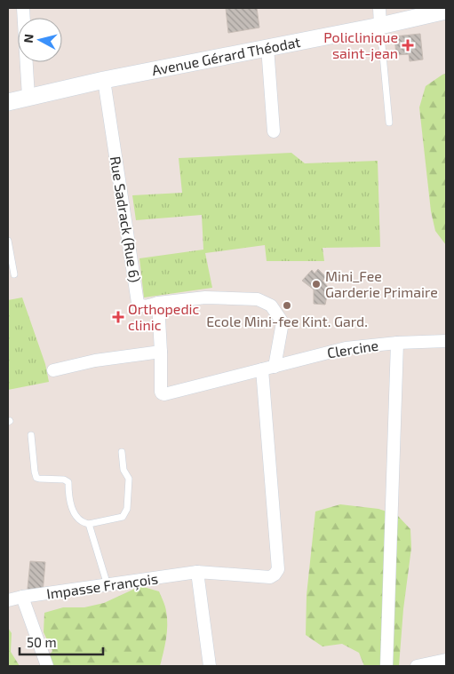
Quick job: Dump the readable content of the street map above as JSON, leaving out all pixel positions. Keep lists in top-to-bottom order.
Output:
{
  "streets": {
    "street": [
      "Avenue Gérard Théodat",
      "Rue Sadrack (Rue 6)",
      "Clercine",
      "Impasse François"
    ]
  },
  "crossings": [
    ["Avenue Gérard Théodat", "Rue Sadrack (Rue 6)"],
    ["Clercine", "Impasse François"]
  ],
  "places": {
    "health": ["Policlinique saint-jean", "Orthopedic clinic"],
    "other": ["Mini_Fee Garderie Primaire", "Ecole Mini-fee Kint. Gard."]
  },
  "scale_bar": "50 m",
  "north": "left"
}
